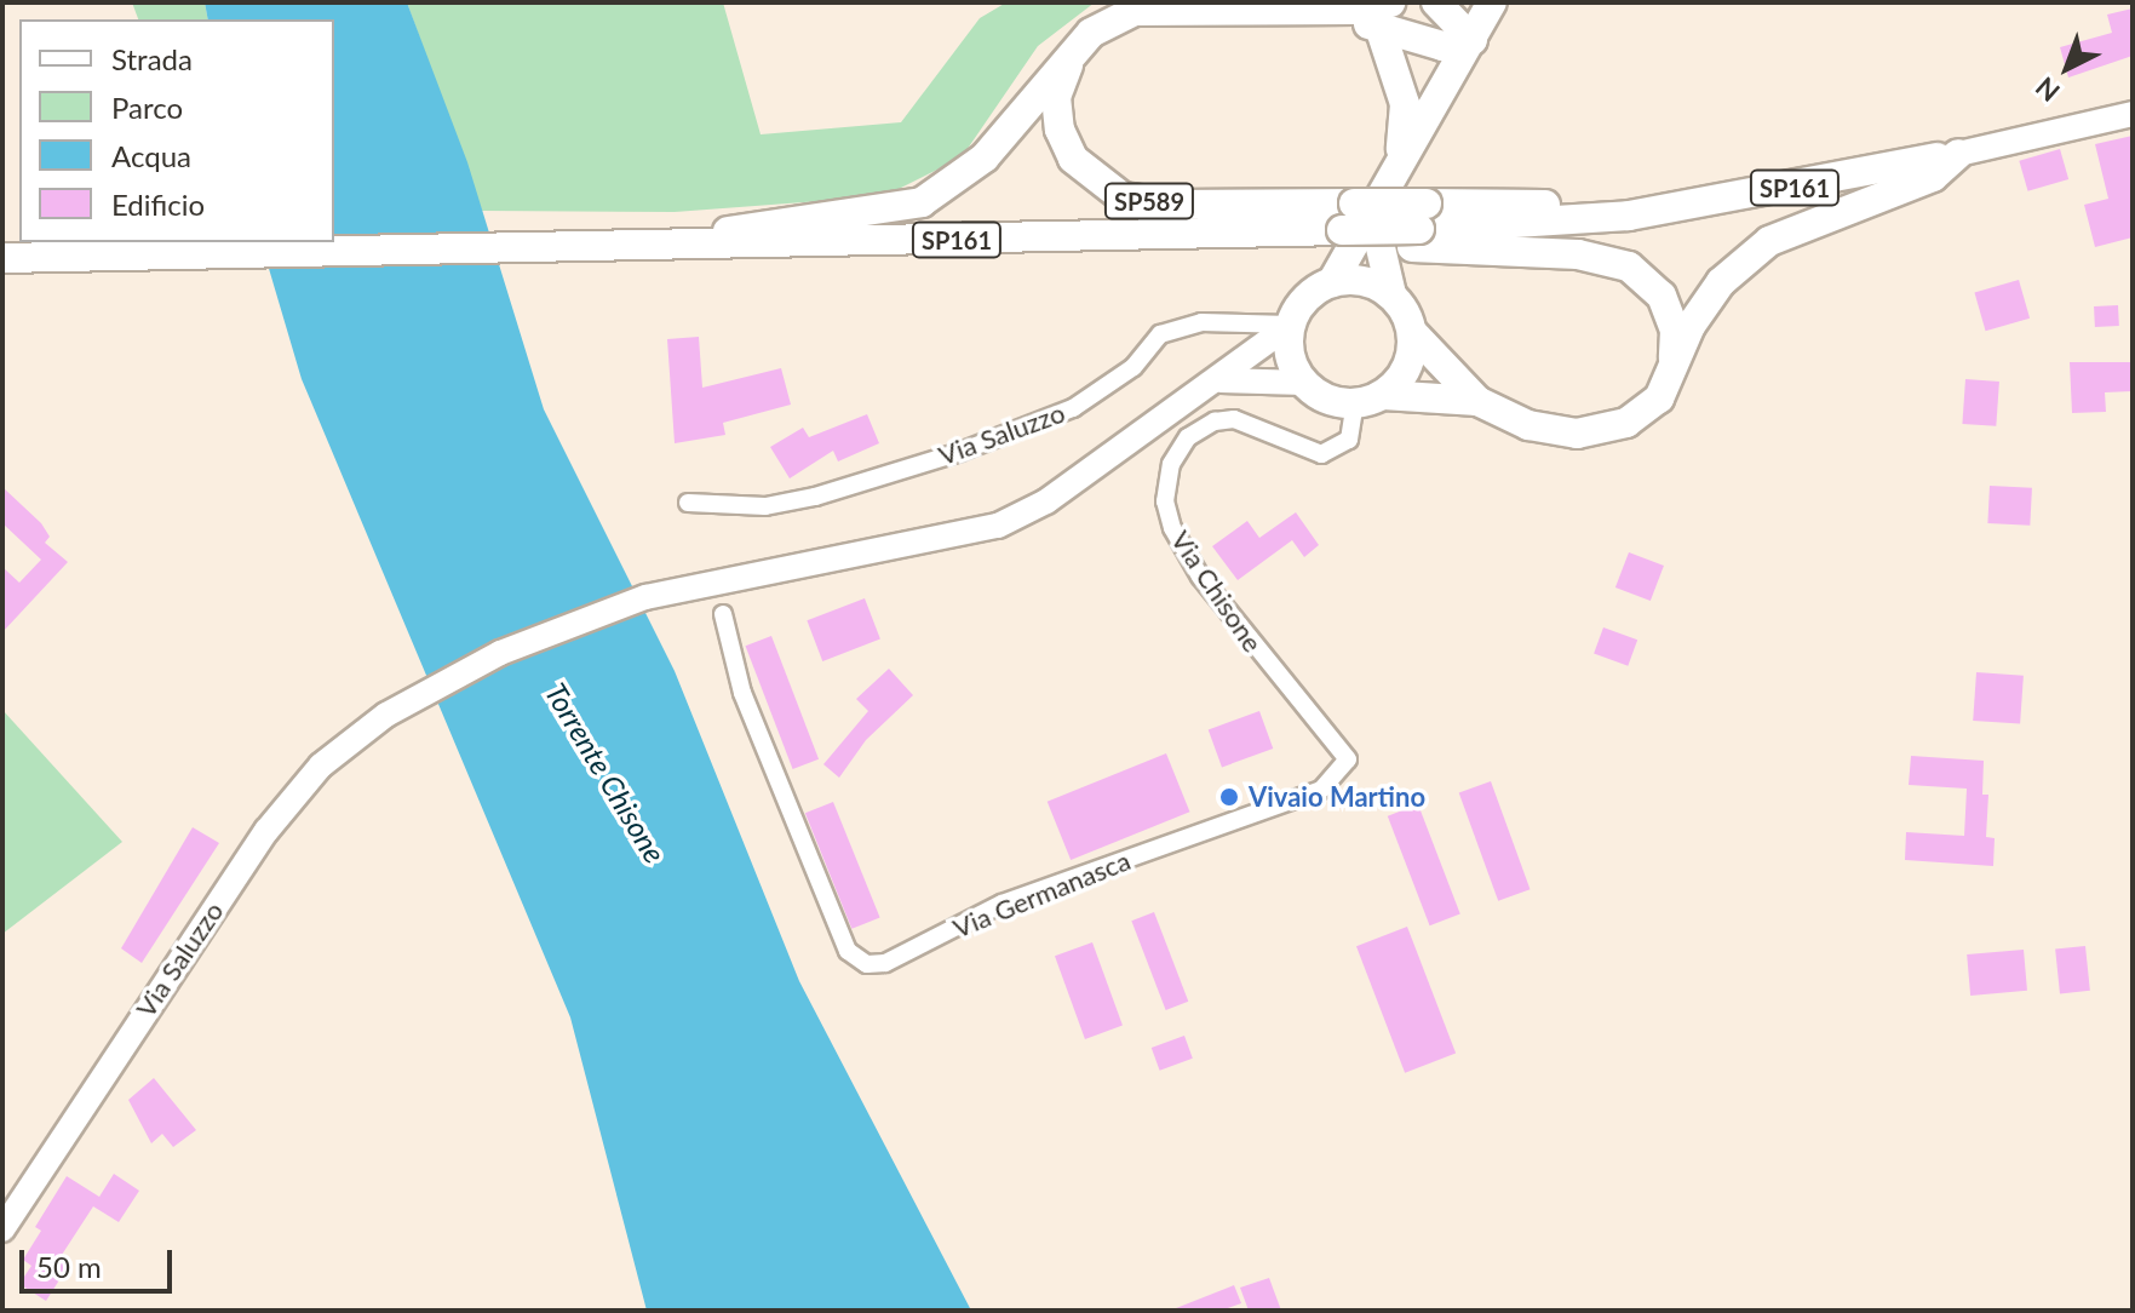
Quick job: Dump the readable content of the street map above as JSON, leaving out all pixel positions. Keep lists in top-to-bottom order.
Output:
{
  "streets": {
    "main road": ["SP161", "SP589", "Via Saluzzo"],
    "street": ["Via Chisone", "Via Germanasca"]
  },
  "crossings": [
    ["SP161", "SP589"],
    ["Via Saluzzo", "Via Chisone"],
    ["Via Chisone", "Via Germanasca"]
  ],
  "water": ["Torrente Chisone"],
  "places": ["Vivaio Martino"],
  "legend": [
    "Strada",
    "Parco",
    "Acqua",
    "Edificio"
  ],
  "scale_bar": "50 m",
  "north": "bottom left"
}
